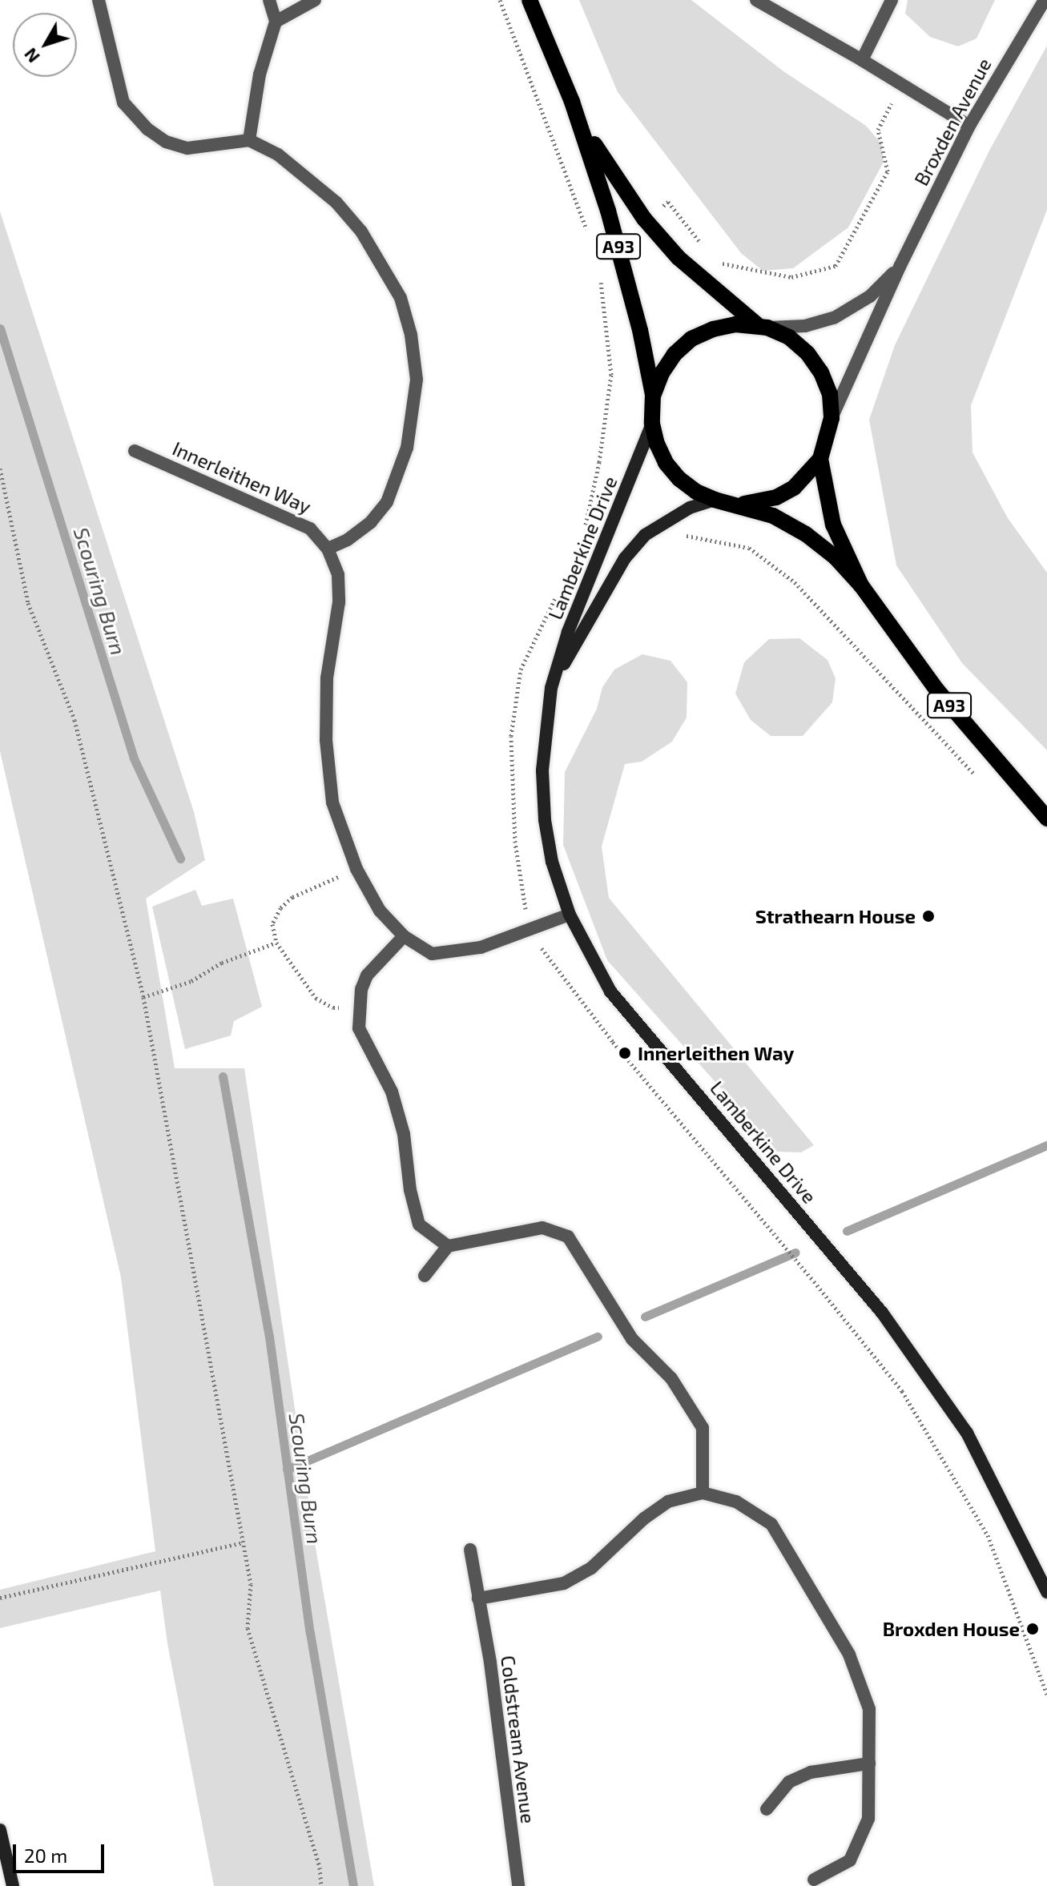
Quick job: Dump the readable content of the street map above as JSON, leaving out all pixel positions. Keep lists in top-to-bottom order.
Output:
{
  "streets": {
    "main road": ["A93"],
    "street": [
      "Broxden Avenue",
      "Innerleithen Way",
      "Lamberkine Drive",
      "Coldstream Avenue"
    ]
  },
  "crossings": [
    ["Broxden Avenue", "A93"],
    ["Broxden Avenue", "Lamberkine Drive"],
    ["A93", "Lamberkine Drive"],
    ["Innerleithen Way", "Lamberkine Drive"]
  ],
  "water": ["Scouring Burn"],
  "places": ["Strathearn House", "Innerleithen Way", "Broxden House"],
  "scale_bar": "20 m",
  "north": "bottom left"
}
